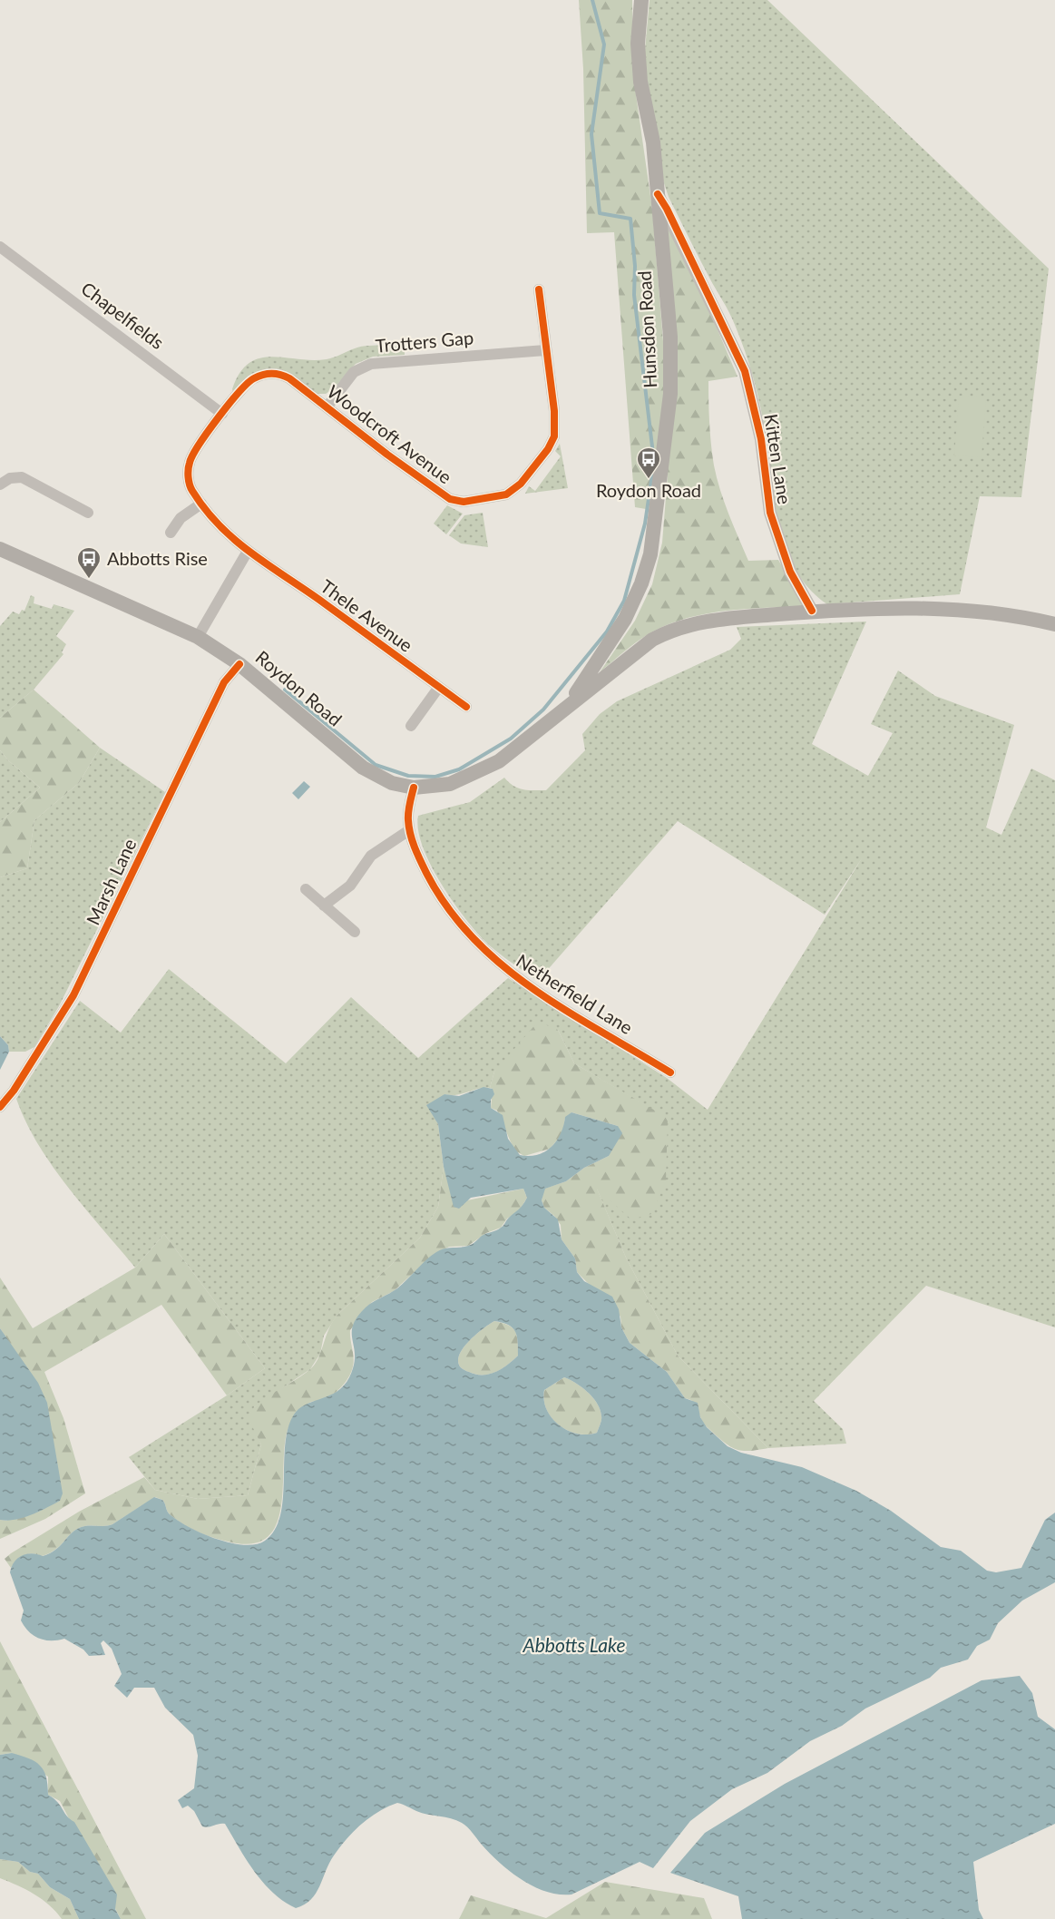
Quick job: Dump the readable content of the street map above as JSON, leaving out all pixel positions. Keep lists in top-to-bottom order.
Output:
{
  "streets": {
    "main road": ["Hunsdon Road", "Roydon Road"],
    "street": [
      "Chapelfields",
      "Trotters Gap",
      "Woodcroft Avenue",
      "Kitten Lane",
      "Thele Avenue",
      "Marsh Lane",
      "Netherfield Lane"
    ]
  },
  "crossings": [
    ["Chapelfields", "Woodcroft Avenue"],
    ["Hunsdon Road", "Kitten Lane"],
    ["Hunsdon Road", "Roydon Road"],
    ["Trotters Gap", "Woodcroft Avenue"],
    ["Woodcroft Avenue", "Thele Avenue"],
    ["Kitten Lane", "Roydon Road"],
    ["Roydon Road", "Marsh Lane"],
    ["Roydon Road", "Netherfield Lane"]
  ],
  "water": ["Abbotts Lake"],
  "places": {
    "bus stop": ["Roydon Road", "Abbotts Rise"]
  }
}
